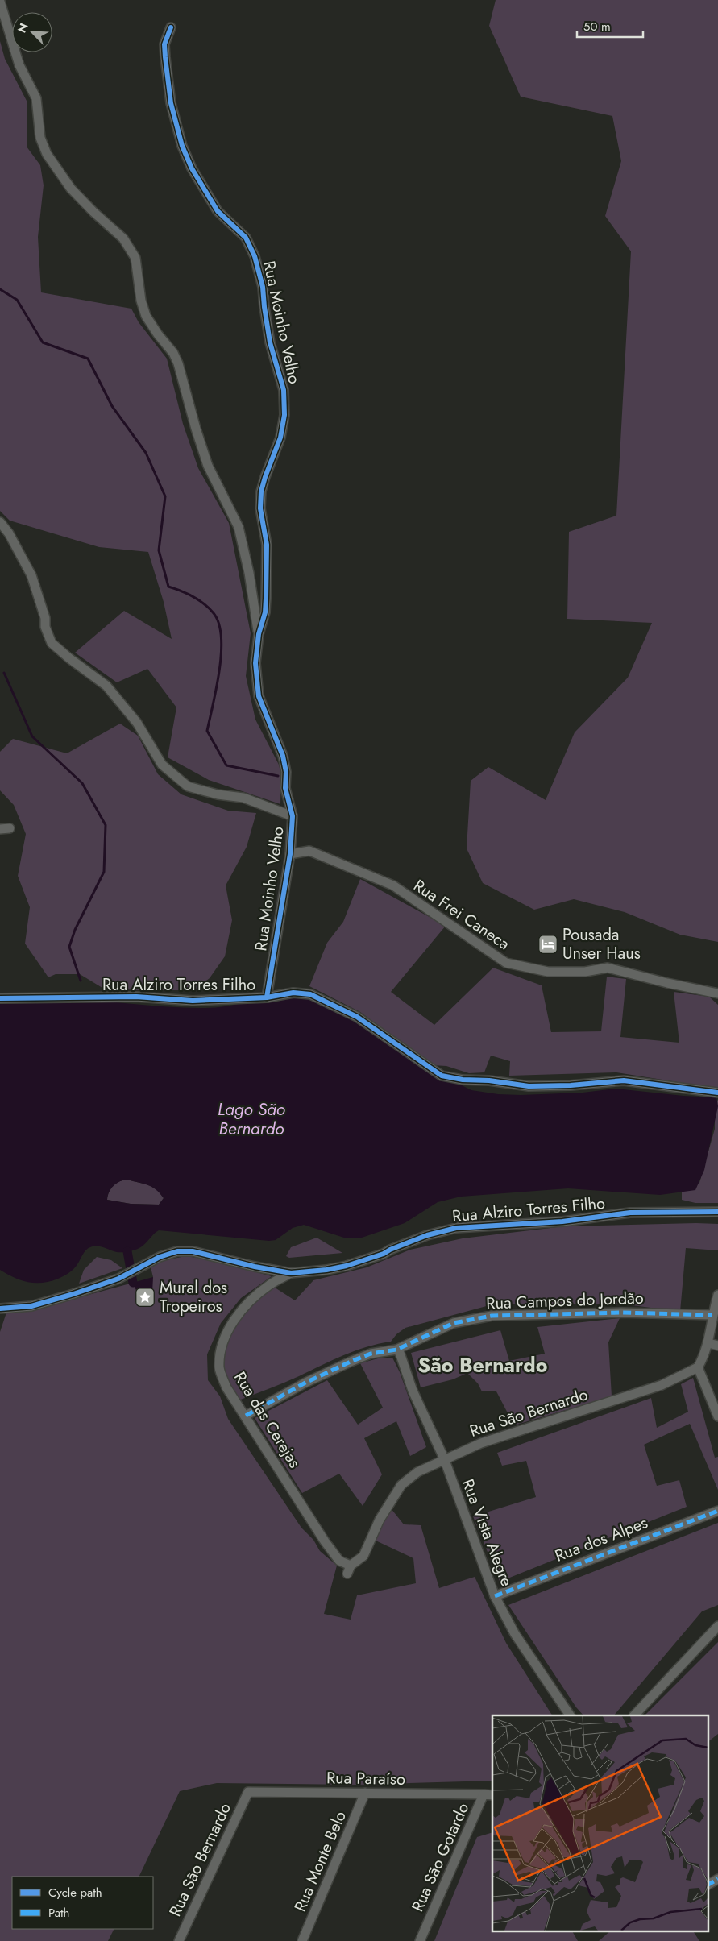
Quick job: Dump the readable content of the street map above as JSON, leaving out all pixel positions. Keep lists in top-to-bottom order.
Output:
{
  "streets": {
    "street": [
      "Rua Moinho Velho",
      "Rua Frei Caneca",
      "Rua Alziro Torres Filho",
      "Rua Campos do Jordão",
      "Rua São Bernardo",
      "Rua das Cerejas",
      "Rua Vista Alegre",
      "Rua dos Alpes",
      "Rua Paraíso",
      "Rua São Gotardo",
      "Rua Monte Belo"
    ]
  },
  "crossings": [
    ["Rua Moinho Velho", "Rua Frei Caneca"],
    ["Rua Moinho Velho", "Rua Alziro Torres Filho"],
    ["Rua Alziro Torres Filho", "Rua das Cerejas"],
    ["Rua Campos do Jordão", "Rua das Cerejas"],
    ["Rua Campos do Jordão", "Rua Vista Alegre"],
    ["Rua São Bernardo", "Rua das Cerejas"],
    ["Rua São Bernardo", "Rua Vista Alegre"],
    ["Rua São Bernardo", "Rua Paraíso"],
    ["Rua Vista Alegre", "Rua dos Alpes"],
    ["Rua Paraíso", "Rua São Gotardo"],
    ["Rua Paraíso", "Rua Monte Belo"]
  ],
  "districts": ["São Bernardo"],
  "water": ["Lago São Bernardo"],
  "places": {
    "hotel": ["Pousada Unser Haus"],
    "place": ["Mural dos Tropeiros"]
  },
  "legend": ["Cycle path", "Path"],
  "scale_bar": "50 m",
  "north": "top left"
}
